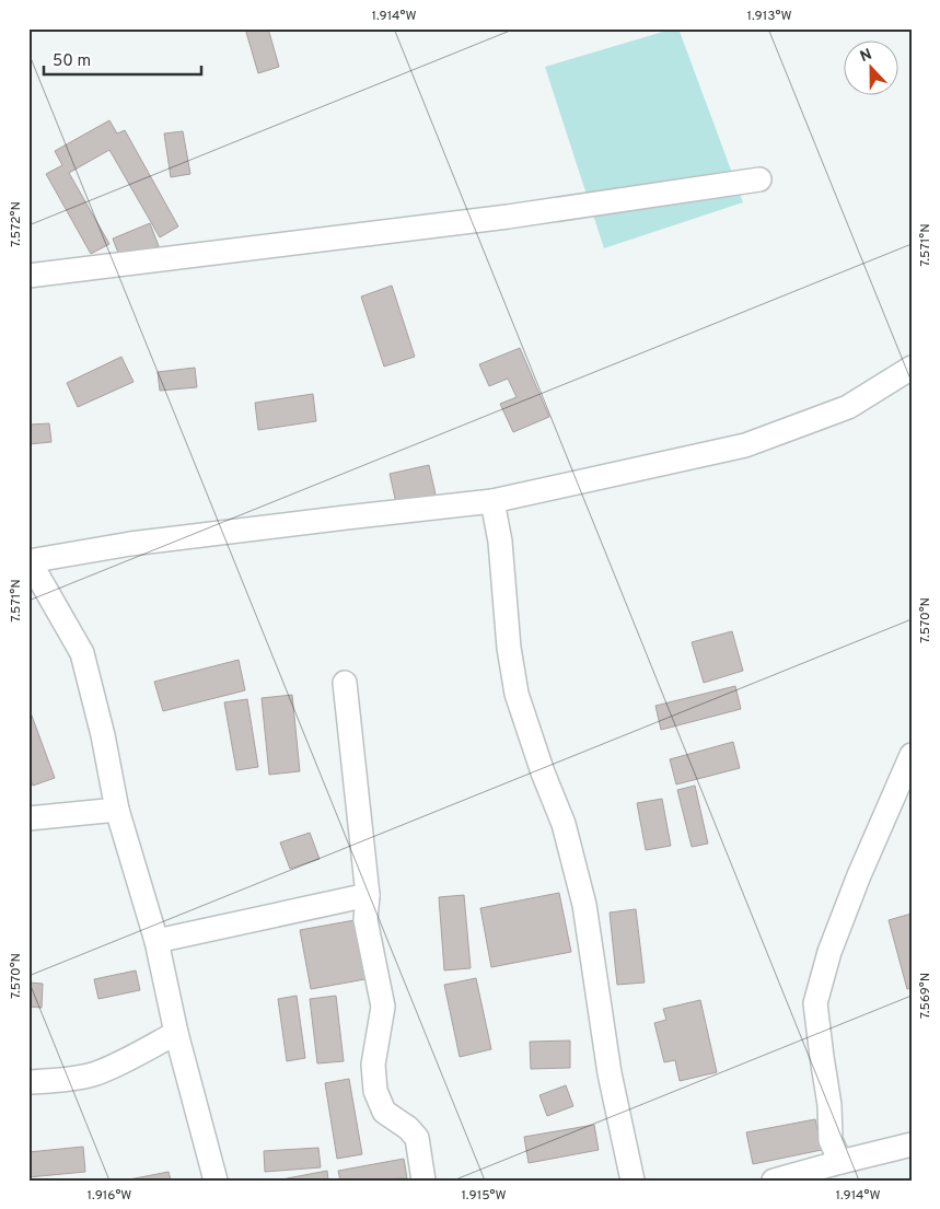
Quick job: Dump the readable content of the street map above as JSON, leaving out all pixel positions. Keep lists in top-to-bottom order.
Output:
{
  "scale_bar": "50 m",
  "north": "top",
  "coordinates": [
    "1.914°W",
    "1.913°W",
    "7.572°N",
    "7.571°N",
    "7.570°N",
    "7.569°N",
    "1.916°W",
    "1.915°W"
  ]
}
